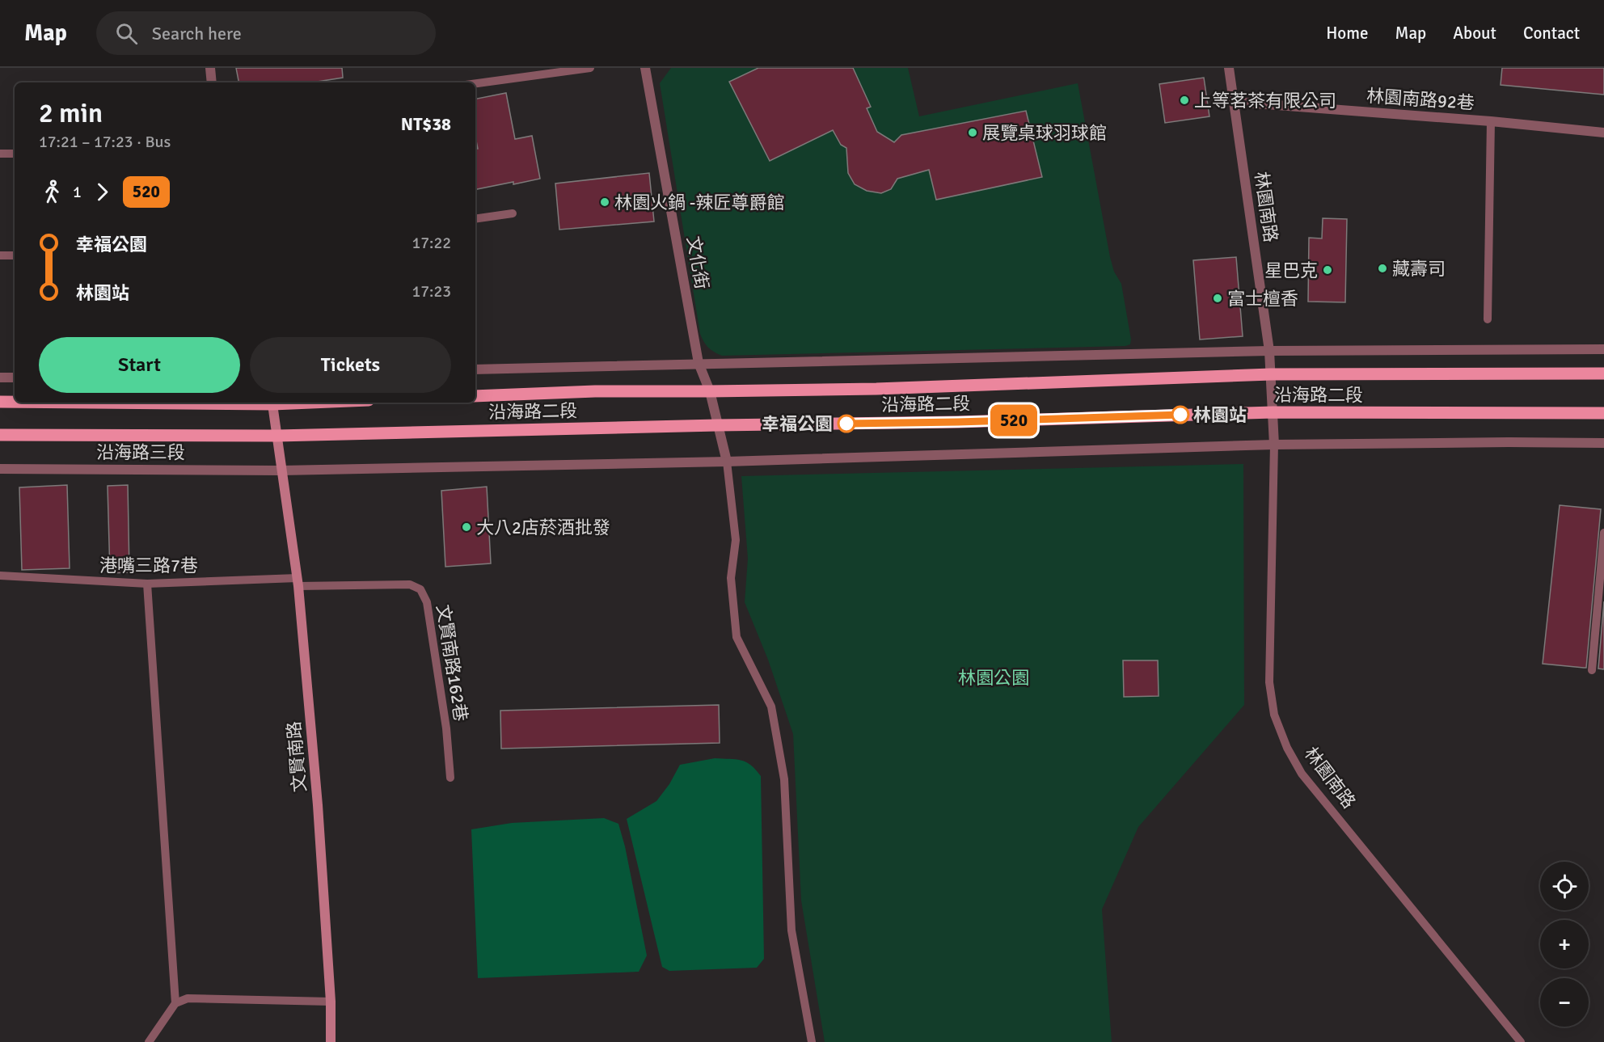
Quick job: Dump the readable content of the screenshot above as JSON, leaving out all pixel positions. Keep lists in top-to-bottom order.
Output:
{
  "streets": {
    "main road": ["沿海路二段", "沿海路三段"],
    "street": [
      "林園南路92巷",
      "林園南路",
      "文化街",
      "文賢南路"
    ],
    "lane": ["港嘴三路7巷", "文賢南路162巷"]
  },
  "crossings": [
    ["林園南路92巷", "林園南路"],
    ["林園南路", "沿海路二段"],
    ["文化街", "沿海路二段"],
    ["沿海路二段", "沿海路三段"],
    ["沿海路二段", "文賢南路"],
    ["沿海路三段", "文賢南路"],
    ["港嘴三路7巷", "文賢南路162巷"],
    ["港嘴三路7巷", "文賢南路"],
    ["文賢南路162巷", "文賢南路"]
  ],
  "parks": ["林園公園"],
  "places": [
    "上等茗茶有限公司",
    "展覽桌球羽球館",
    "林園火鍋 -辣匠尊爵館",
    "藏壽司",
    "星巴克",
    "富士檀香",
    "林園站",
    "幸福公園",
    "大八2店菸酒批發"
  ],
  "lines": ["bus line 520"],
  "page": {
    "header": "Map",
    "search": "Search here",
    "nav": [
      "Home",
      "Map",
      "About",
      "Contact"
    ],
    "on_map": "520",
    "heading": ["2 min", "17:21 – 17:23 · Bus", "NT$38"],
    "legs": ["1", "520"],
    "list": [
      {
        "name": "幸福公園",
        "value": "17:22"
      },
      {
        "name": "林園站",
        "value": "17:23"
      }
    ],
    "buttons": ["Start", "Tickets"],
    "map_buttons": ["+", "−"]
  }
}
